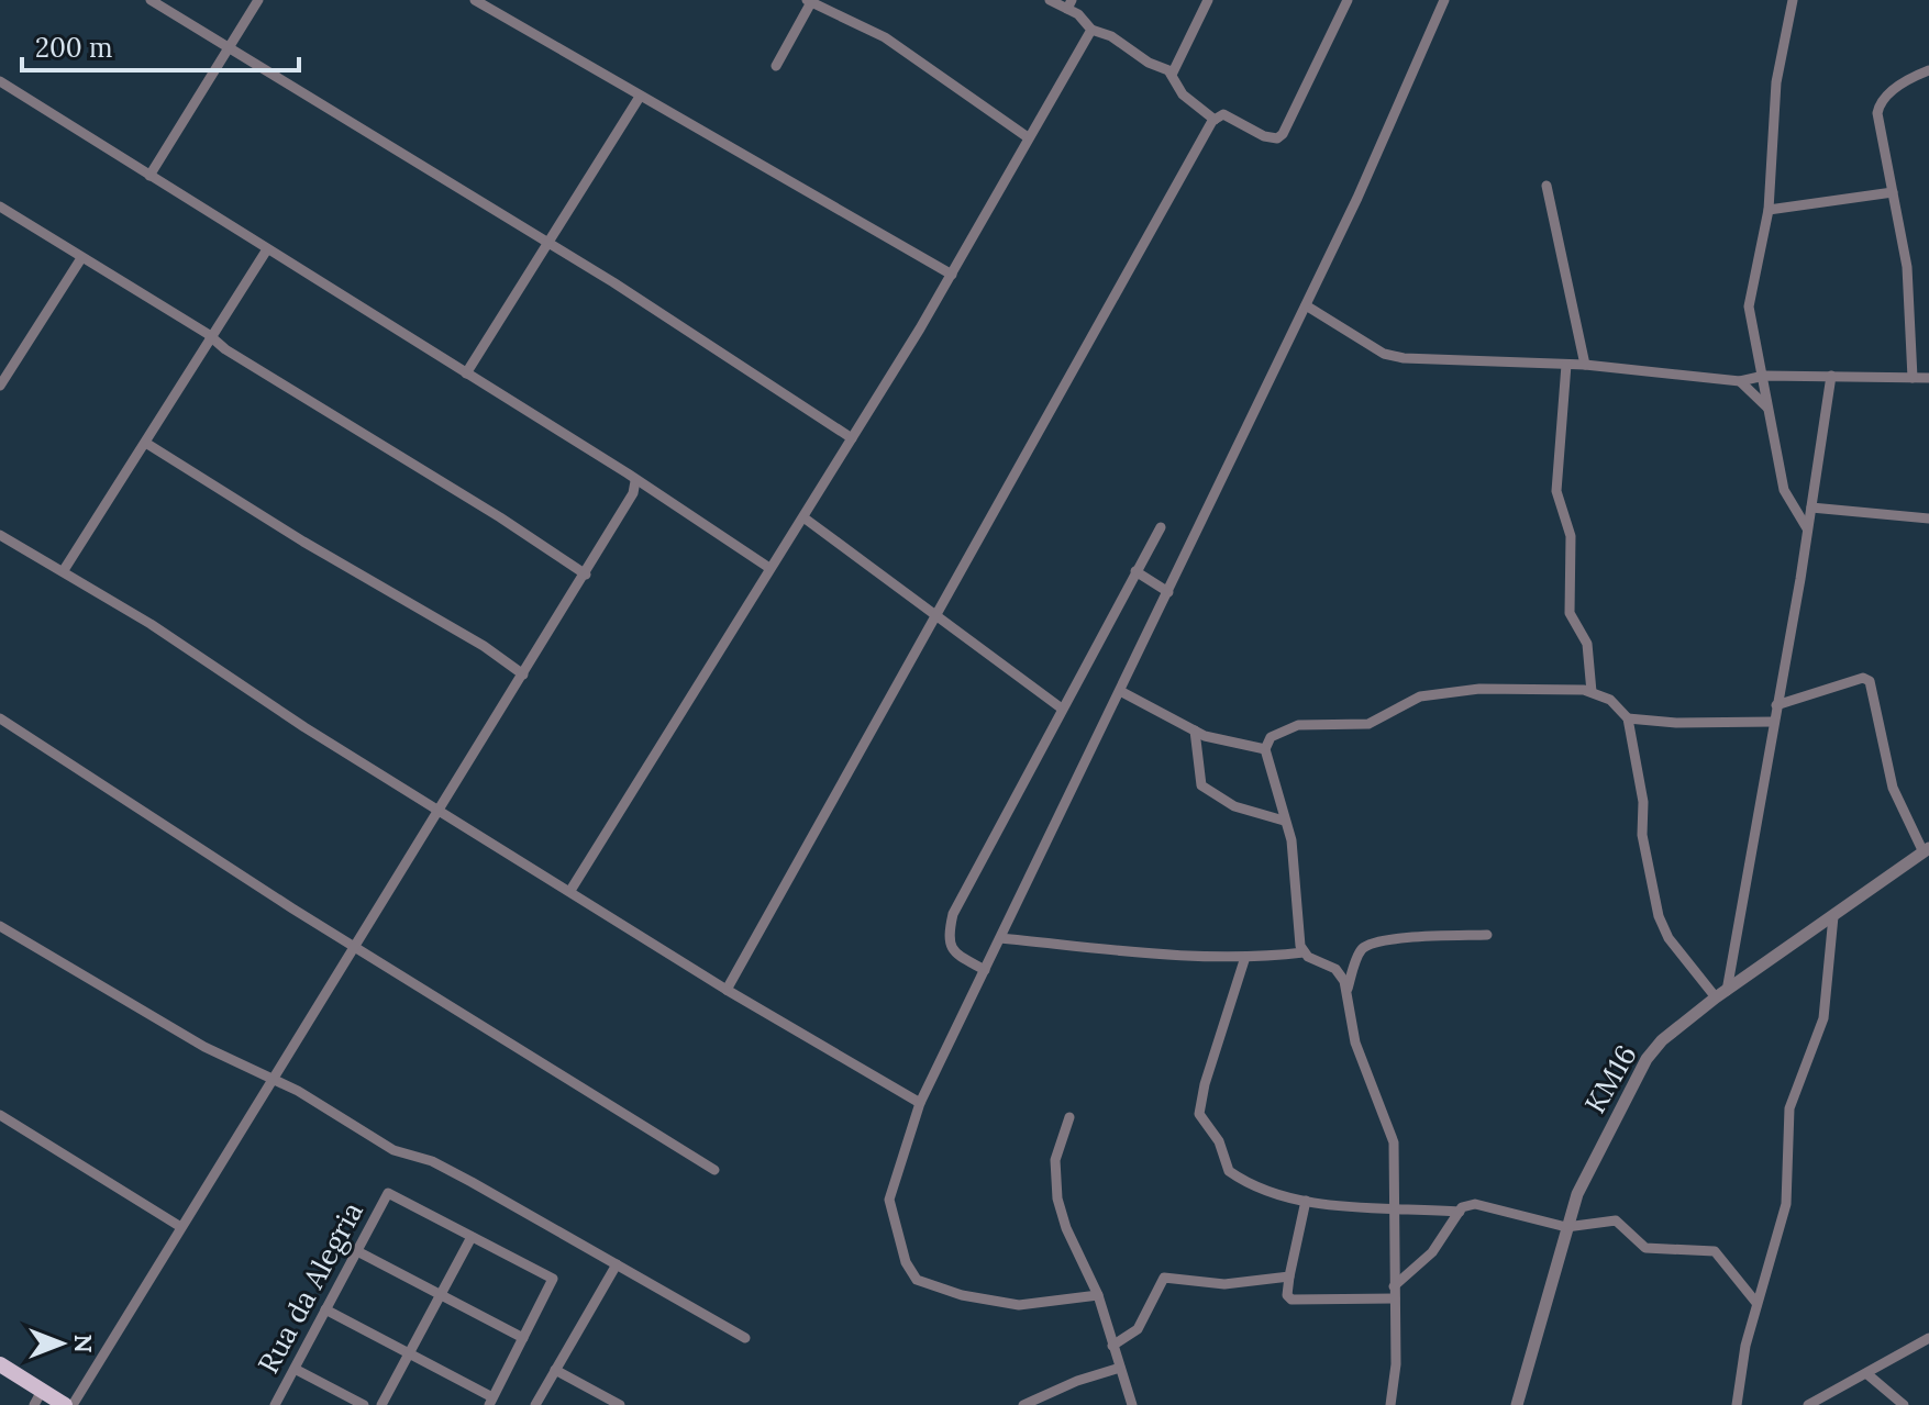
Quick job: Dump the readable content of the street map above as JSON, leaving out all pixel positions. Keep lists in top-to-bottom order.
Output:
{
  "streets": {
    "street": ["KM16", "Rua da Alegria"]
  },
  "scale_bar": "200 m",
  "north": "right"
}
